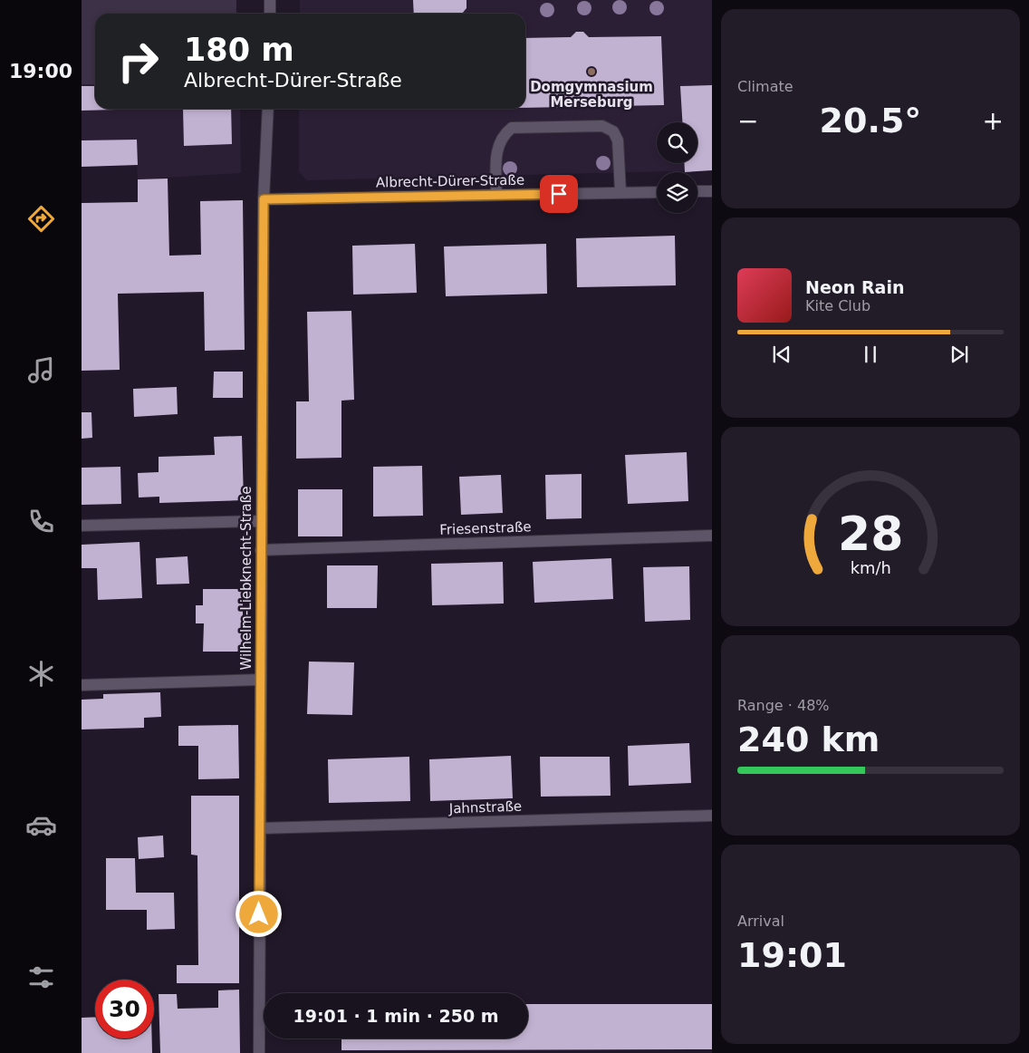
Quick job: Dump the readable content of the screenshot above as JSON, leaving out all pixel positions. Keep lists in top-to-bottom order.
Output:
{
  "streets": {
    "street": [
      "Albrecht-Dürer-Straße",
      "Friesenstraße",
      "Wilhelm-Liebknecht-Straße",
      "Jahnstraße"
    ]
  },
  "crossings": [
    ["Albrecht-Dürer-Straße", "Wilhelm-Liebknecht-Straße"],
    ["Friesenstraße", "Wilhelm-Liebknecht-Straße"],
    ["Wilhelm-Liebknecht-Straße", "Jahnstraße"]
  ],
  "places": ["Domgymnasium Merseburg"],
  "page": {
    "tabs": "19:00",
    "tile": [
      "Climate",
      ["Range · 48%", "240 km"],
      ["Arrival", "19:01"]
    ],
    "turn": ["180 m", "Albrecht-Dürer-Straße"],
    "heat": ["−", "20.5°", "+"],
    "song": ["Neon Rain", "Kite Club"],
    "limit": "30",
    "trip": "19:01 · 1 min · 250 m",
    "gauge": ["28", "km/h"]
  }
}
